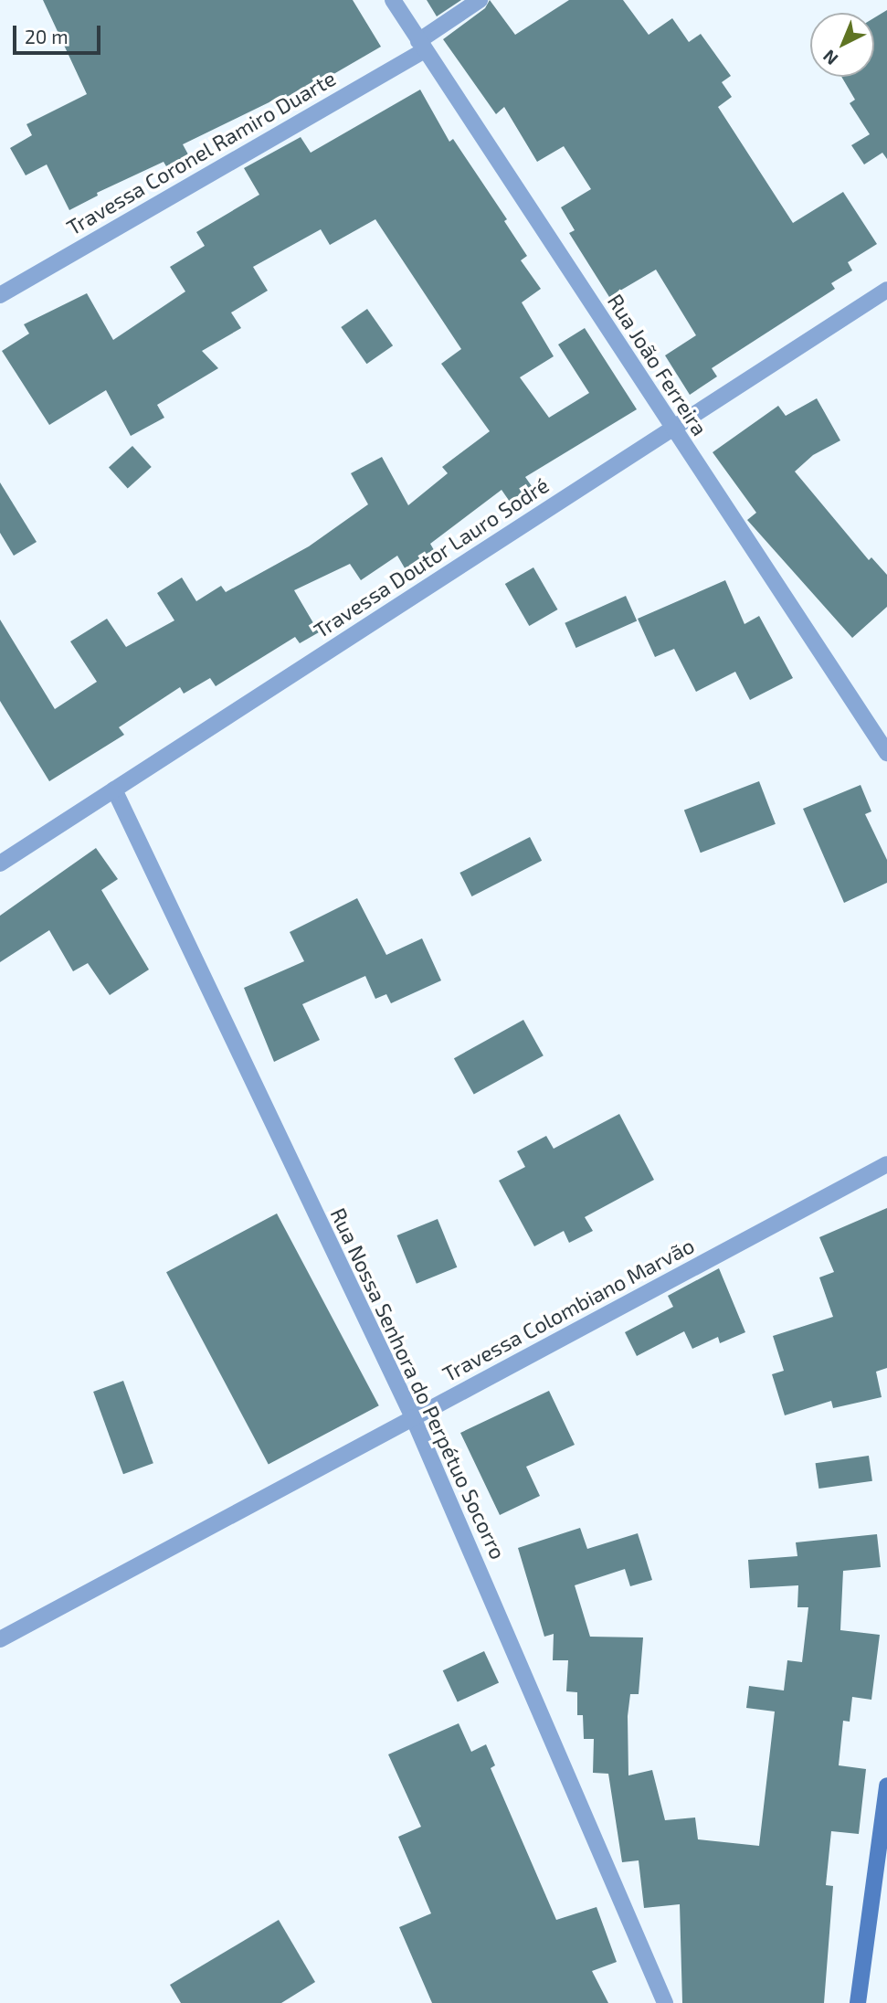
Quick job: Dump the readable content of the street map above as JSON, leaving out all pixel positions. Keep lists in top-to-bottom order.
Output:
{
  "streets": {
    "street": [
      "Travessa Coronel Ramiro Duarte",
      "Rua João Ferreira",
      "Travessa Doutor Lauro Sodré",
      "Travessa Colombiano Marvão",
      "Rua Nossa Senhora do Perpétuo Socorro"
    ]
  },
  "crossings": [
    ["Travessa Coronel Ramiro Duarte", "Rua João Ferreira"],
    ["Rua João Ferreira", "Travessa Doutor Lauro Sodré"],
    ["Travessa Doutor Lauro Sodré", "Rua Nossa Senhora do Perpétuo Socorro"],
    ["Travessa Colombiano Marvão", "Rua Nossa Senhora do Perpétuo Socorro"]
  ],
  "scale_bar": "20 m",
  "north": "bottom left"
}
